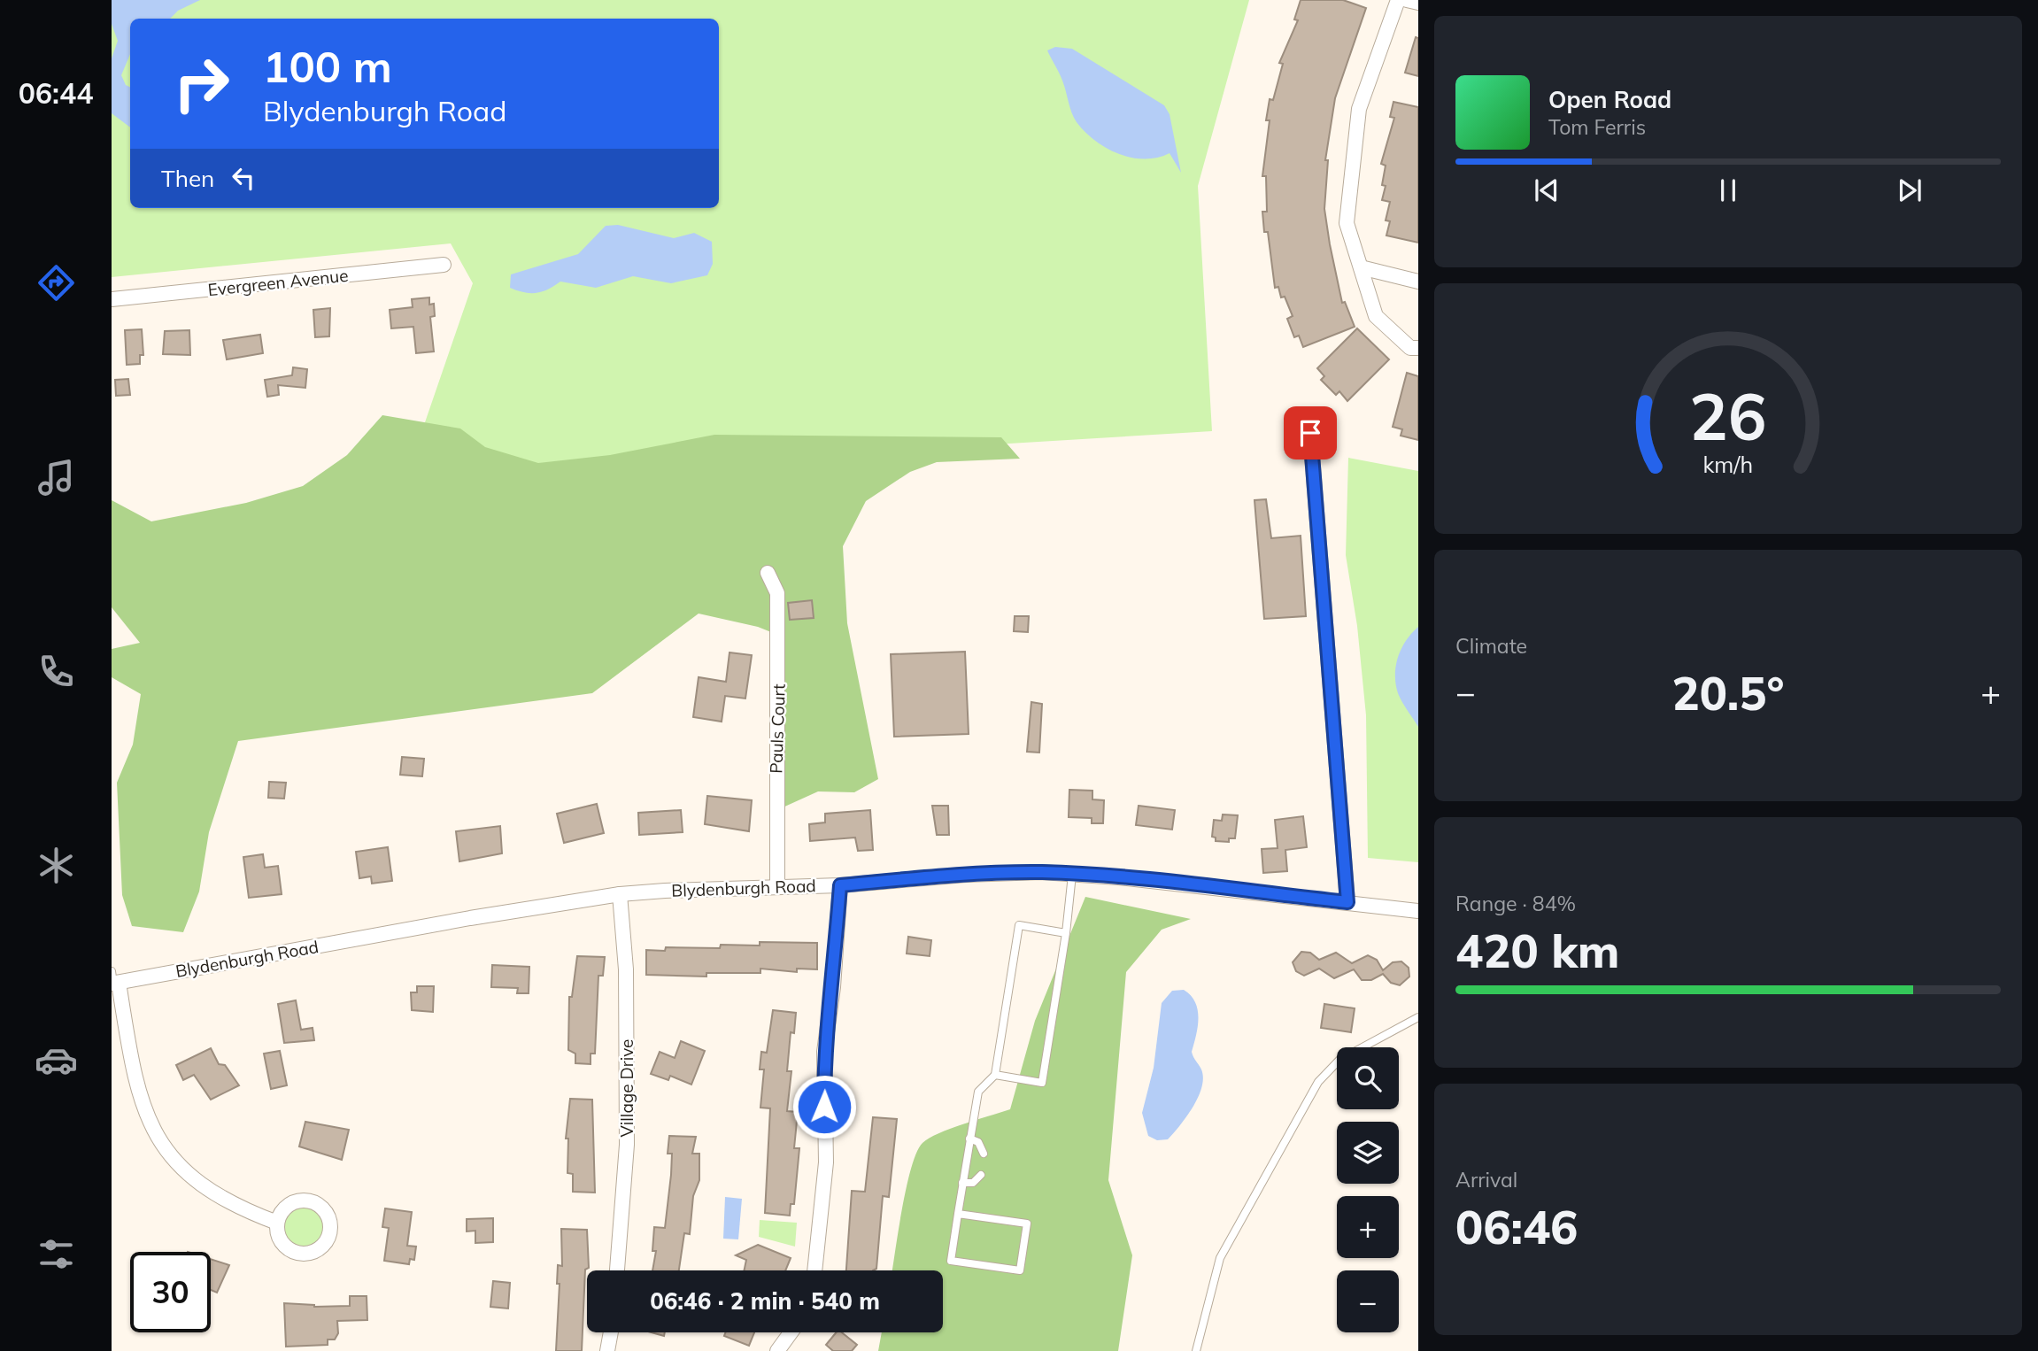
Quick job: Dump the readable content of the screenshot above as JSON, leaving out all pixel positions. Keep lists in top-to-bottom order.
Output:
{
  "streets": {
    "street": [
      "Evergreen Avenue",
      "Pauls Court",
      "Blydenburgh Road",
      "Village Drive"
    ]
  },
  "crossings": [
    ["Pauls Court", "Blydenburgh Road"],
    ["Blydenburgh Road", "Village Drive"]
  ],
  "page": {
    "tabs": "06:44",
    "turn": ["100 m", "Blydenburgh Road"],
    "song": ["Open Road", "Tom Ferris"],
    "then": "Then",
    "tile": [
      "Climate",
      ["Range · 84%", "420 km"],
      ["Arrival", "06:46"]
    ],
    "heat": ["−", "20.5°", "+"],
    "map_buttons": ["+", "−"],
    "limit": "30",
    "trip": "06:46 · 2 min · 540 m",
    "gauge": ["26", "km/h"]
  }
}
